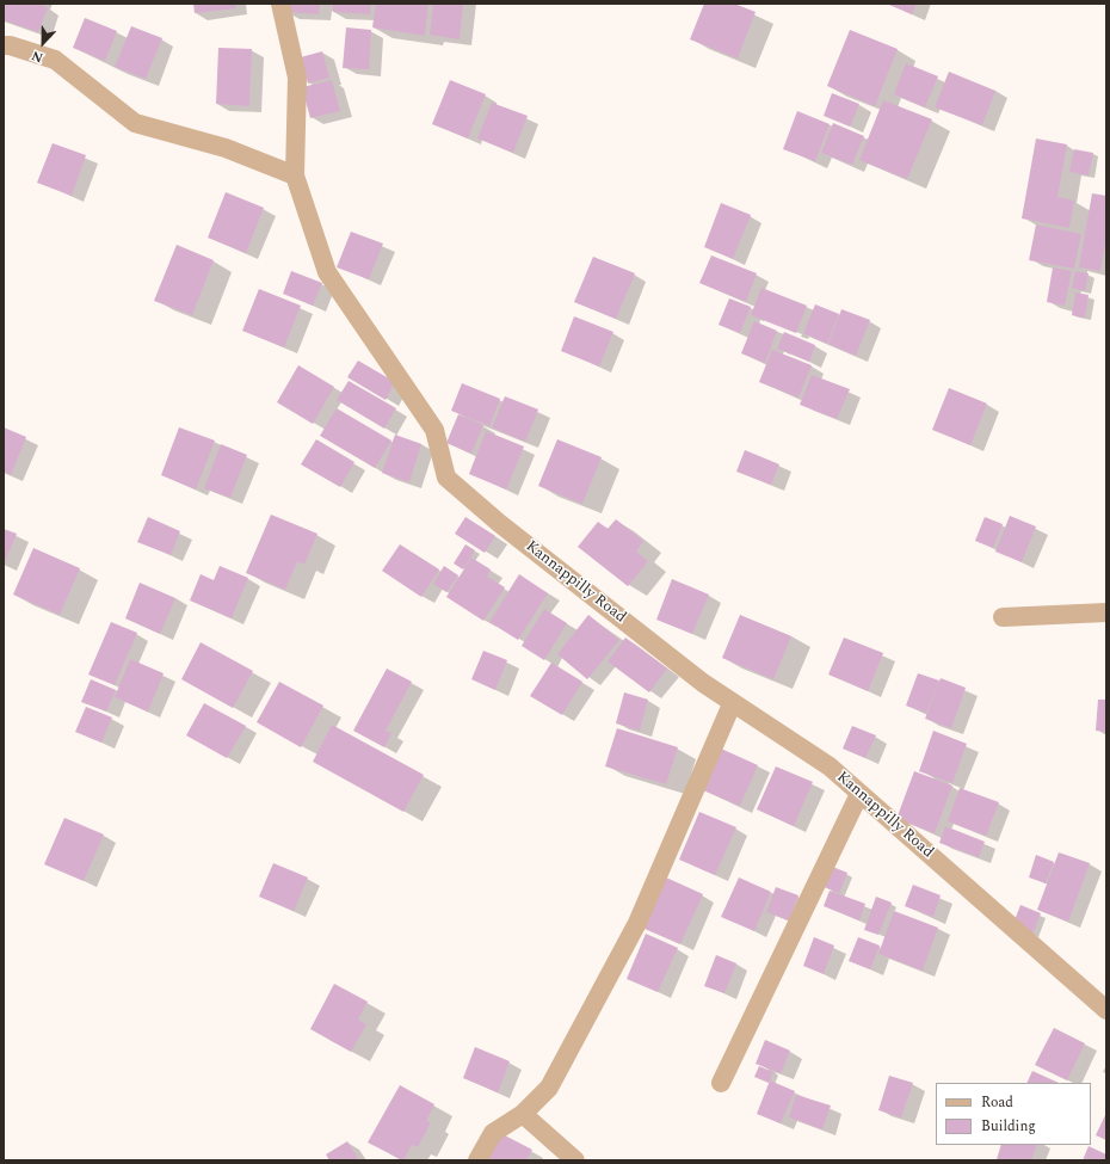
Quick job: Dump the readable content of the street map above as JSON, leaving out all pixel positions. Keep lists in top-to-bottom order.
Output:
{
  "streets": {
    "street": ["Kannappilly Road"]
  },
  "legend": ["Road", "Building"],
  "north": "bottom"
}
